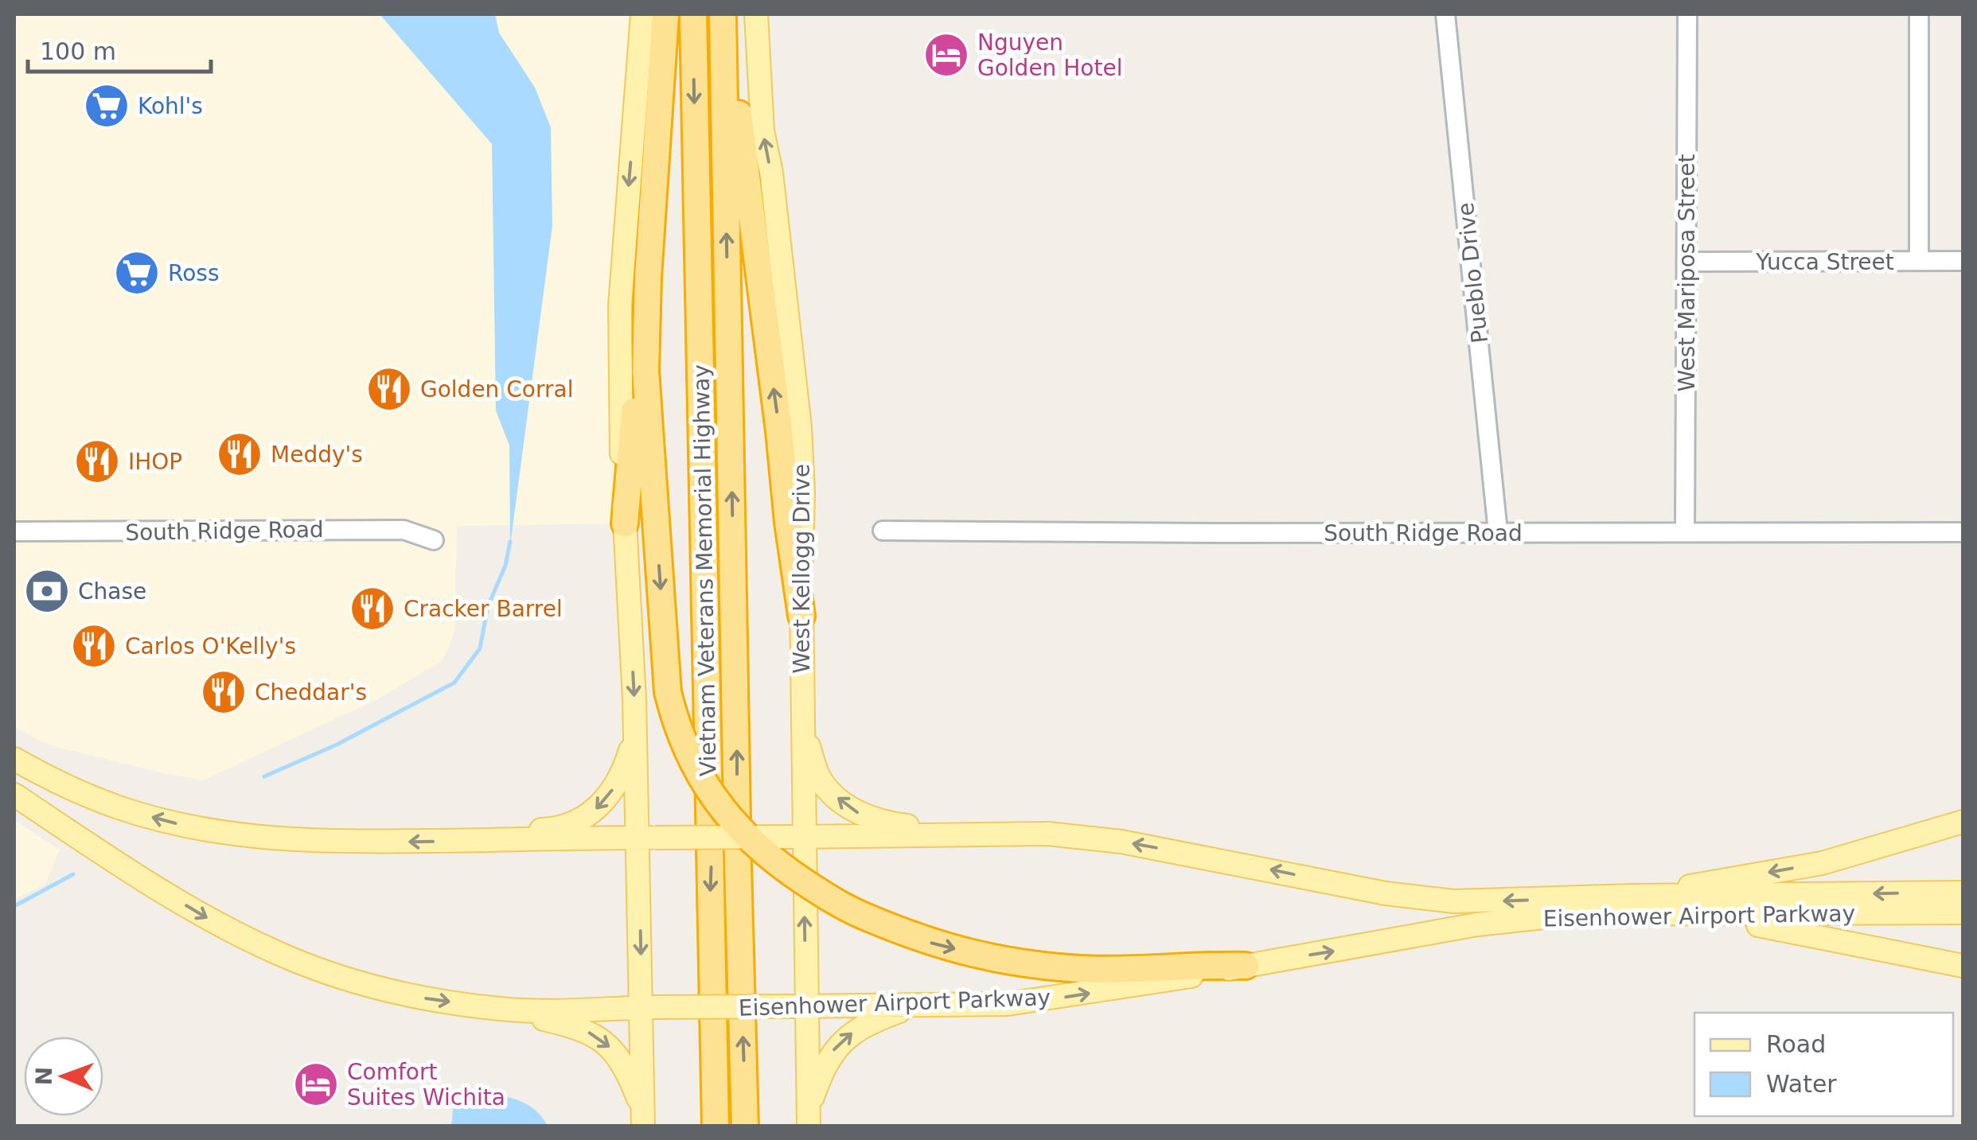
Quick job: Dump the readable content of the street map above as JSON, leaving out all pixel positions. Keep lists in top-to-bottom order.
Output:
{
  "streets": {
    "highway": ["Vietnam Veterans Memorial Highway"],
    "main road": ["West Kellogg Drive", "Eisenhower Airport Parkway"],
    "street": [
      "Yucca Street",
      "Pueblo Drive",
      "West Mariposa Street",
      "South Ridge Road"
    ]
  },
  "crossings": [
    ["Yucca Street", "West Mariposa Street"],
    ["Pueblo Drive", "South Ridge Road"],
    ["West Mariposa Street", "South Ridge Road"],
    ["West Kellogg Drive", "Eisenhower Airport Parkway"]
  ],
  "places": {
    "hotel": ["Nguyen Golden Hotel", "Comfort Suites Wichita"],
    "supermarket": ["Kohl's", "Ross"],
    "restaurant": [
      "Golden Corral",
      "Meddy's",
      "IHOP",
      "Cracker Barrel",
      "Carlos O'Kelly's",
      "Cheddar's"
    ],
    "bank": ["Chase"]
  },
  "legend": ["Road", "Water"],
  "scale_bar": "100 m",
  "north": "left"
}
